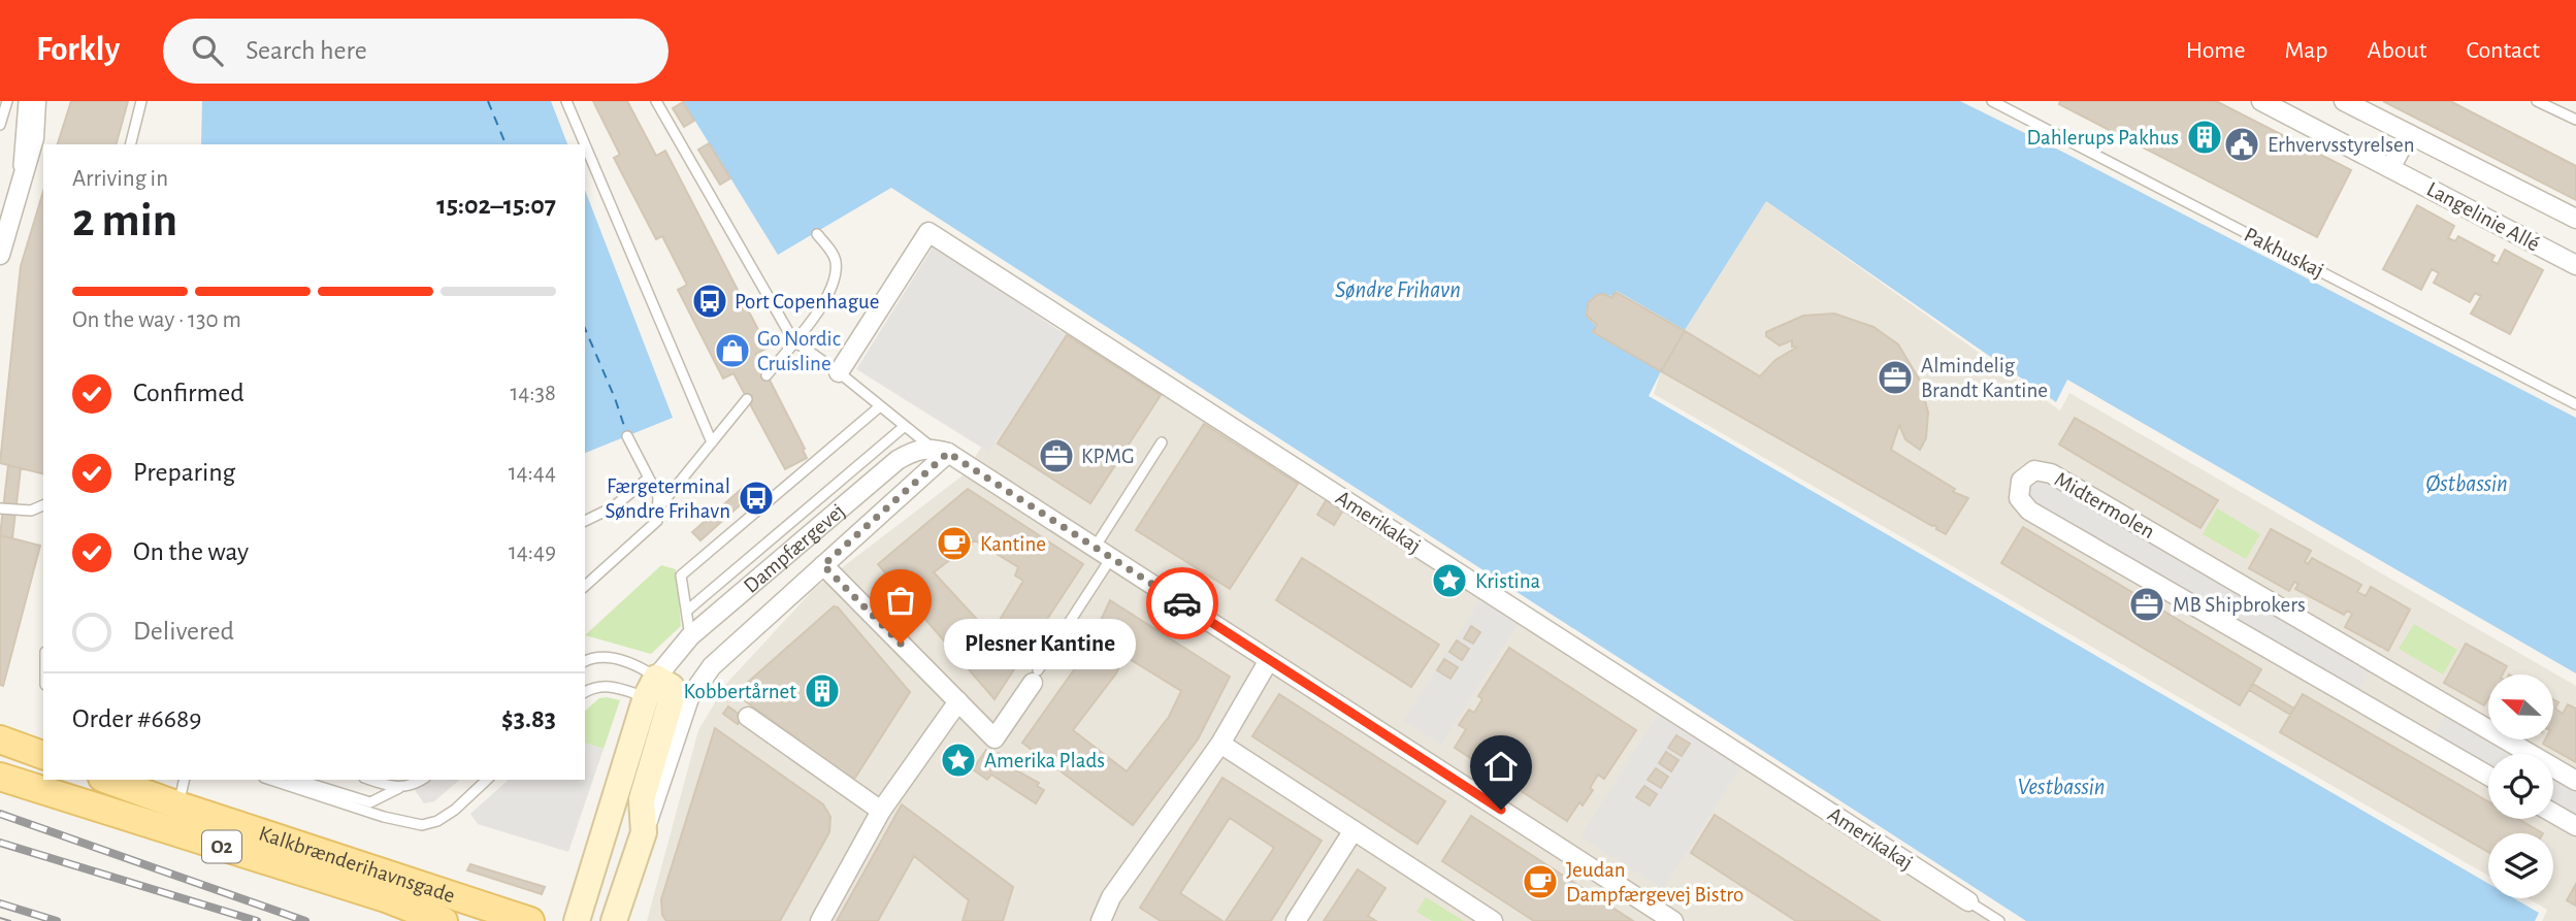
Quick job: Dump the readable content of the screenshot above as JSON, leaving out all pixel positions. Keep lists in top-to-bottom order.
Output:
{
  "streets": {
    "main road": ["O2", "Kalkbrænderihavnsgade"],
    "street": [
      "Langelinie Allé",
      "Midtermolen",
      "Amerikakaj",
      "Dampfærgevej"
    ],
    "lane": ["Pakhuskaj"]
  },
  "water": ["Søndre Frihavn", "Østbassin", "Vestbassin"],
  "places": {
    "building": ["Dahlerups Pakhus", "Kobbertårnet"],
    "public building": ["Erhvervsstyrelsen"],
    "bus stop": ["Port Copenhague", "Færgeterminal Søndre Frihavn"],
    "shop": ["Go Nordic Cruisline"],
    "office": ["Almindelig Brandt Kantine", "KPMG", "MB Shipbrokers"],
    "cafe": ["Kantine", "Jeudan Dampfærgevej Bistro"],
    "place": ["Kristina", "Amerika Plads"],
    "other": ["Plesner Kantine"]
  },
  "north": "left",
  "page": {
    "header": "Forkly",
    "search": "Search here",
    "nav": [
      "Home",
      "Map",
      "About",
      "Contact"
    ],
    "heading": ["2 min", "Arriving in", "15:02–15:07"],
    "panel": ["Order #6689", "$3.83"],
    "bar": "On the way · 130 m",
    "list": [
      ["Confirmed", "14:38"],
      ["Preparing", "14:44"],
      ["On the way", "14:49"],
      "Delivered"
    ],
    "bubble": "Plesner Kantine"
  }
}
